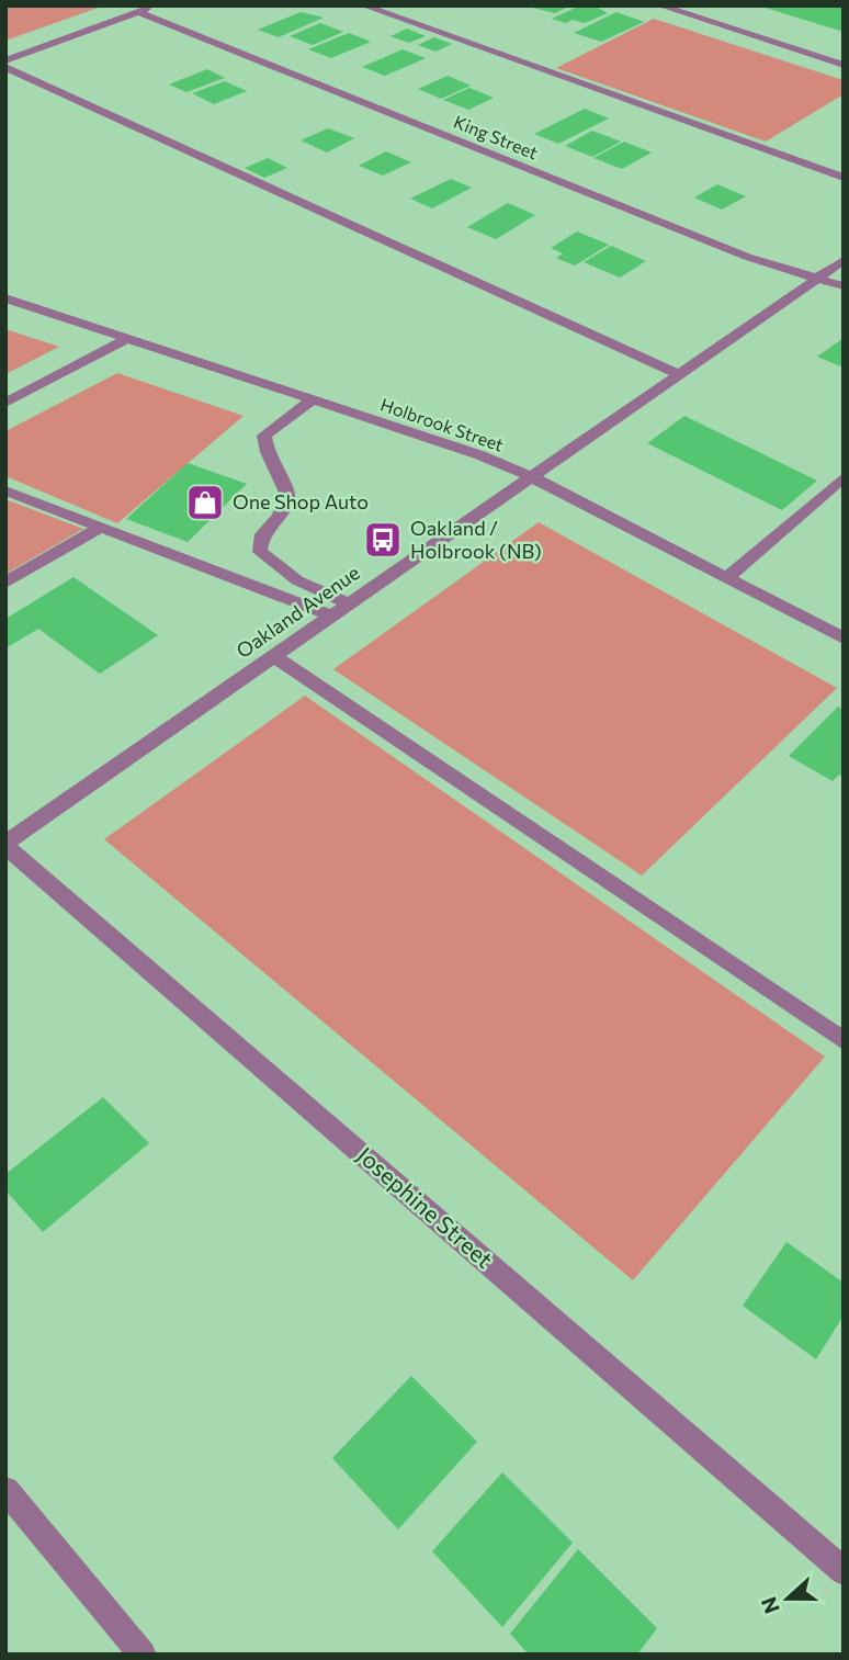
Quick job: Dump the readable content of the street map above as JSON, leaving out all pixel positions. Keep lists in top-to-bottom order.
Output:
{
  "streets": {
    "street": [
      "King Street",
      "Holbrook Street",
      "Oakland Avenue",
      "Josephine Street"
    ]
  },
  "crossings": [
    ["King Street", "Oakland Avenue"],
    ["Holbrook Street", "Oakland Avenue"],
    ["Oakland Avenue", "Josephine Street"]
  ],
  "places": {
    "shop": ["One Shop Auto"],
    "bus stop": ["Oakland / Holbrook (NB)"]
  },
  "north": "left"
}
